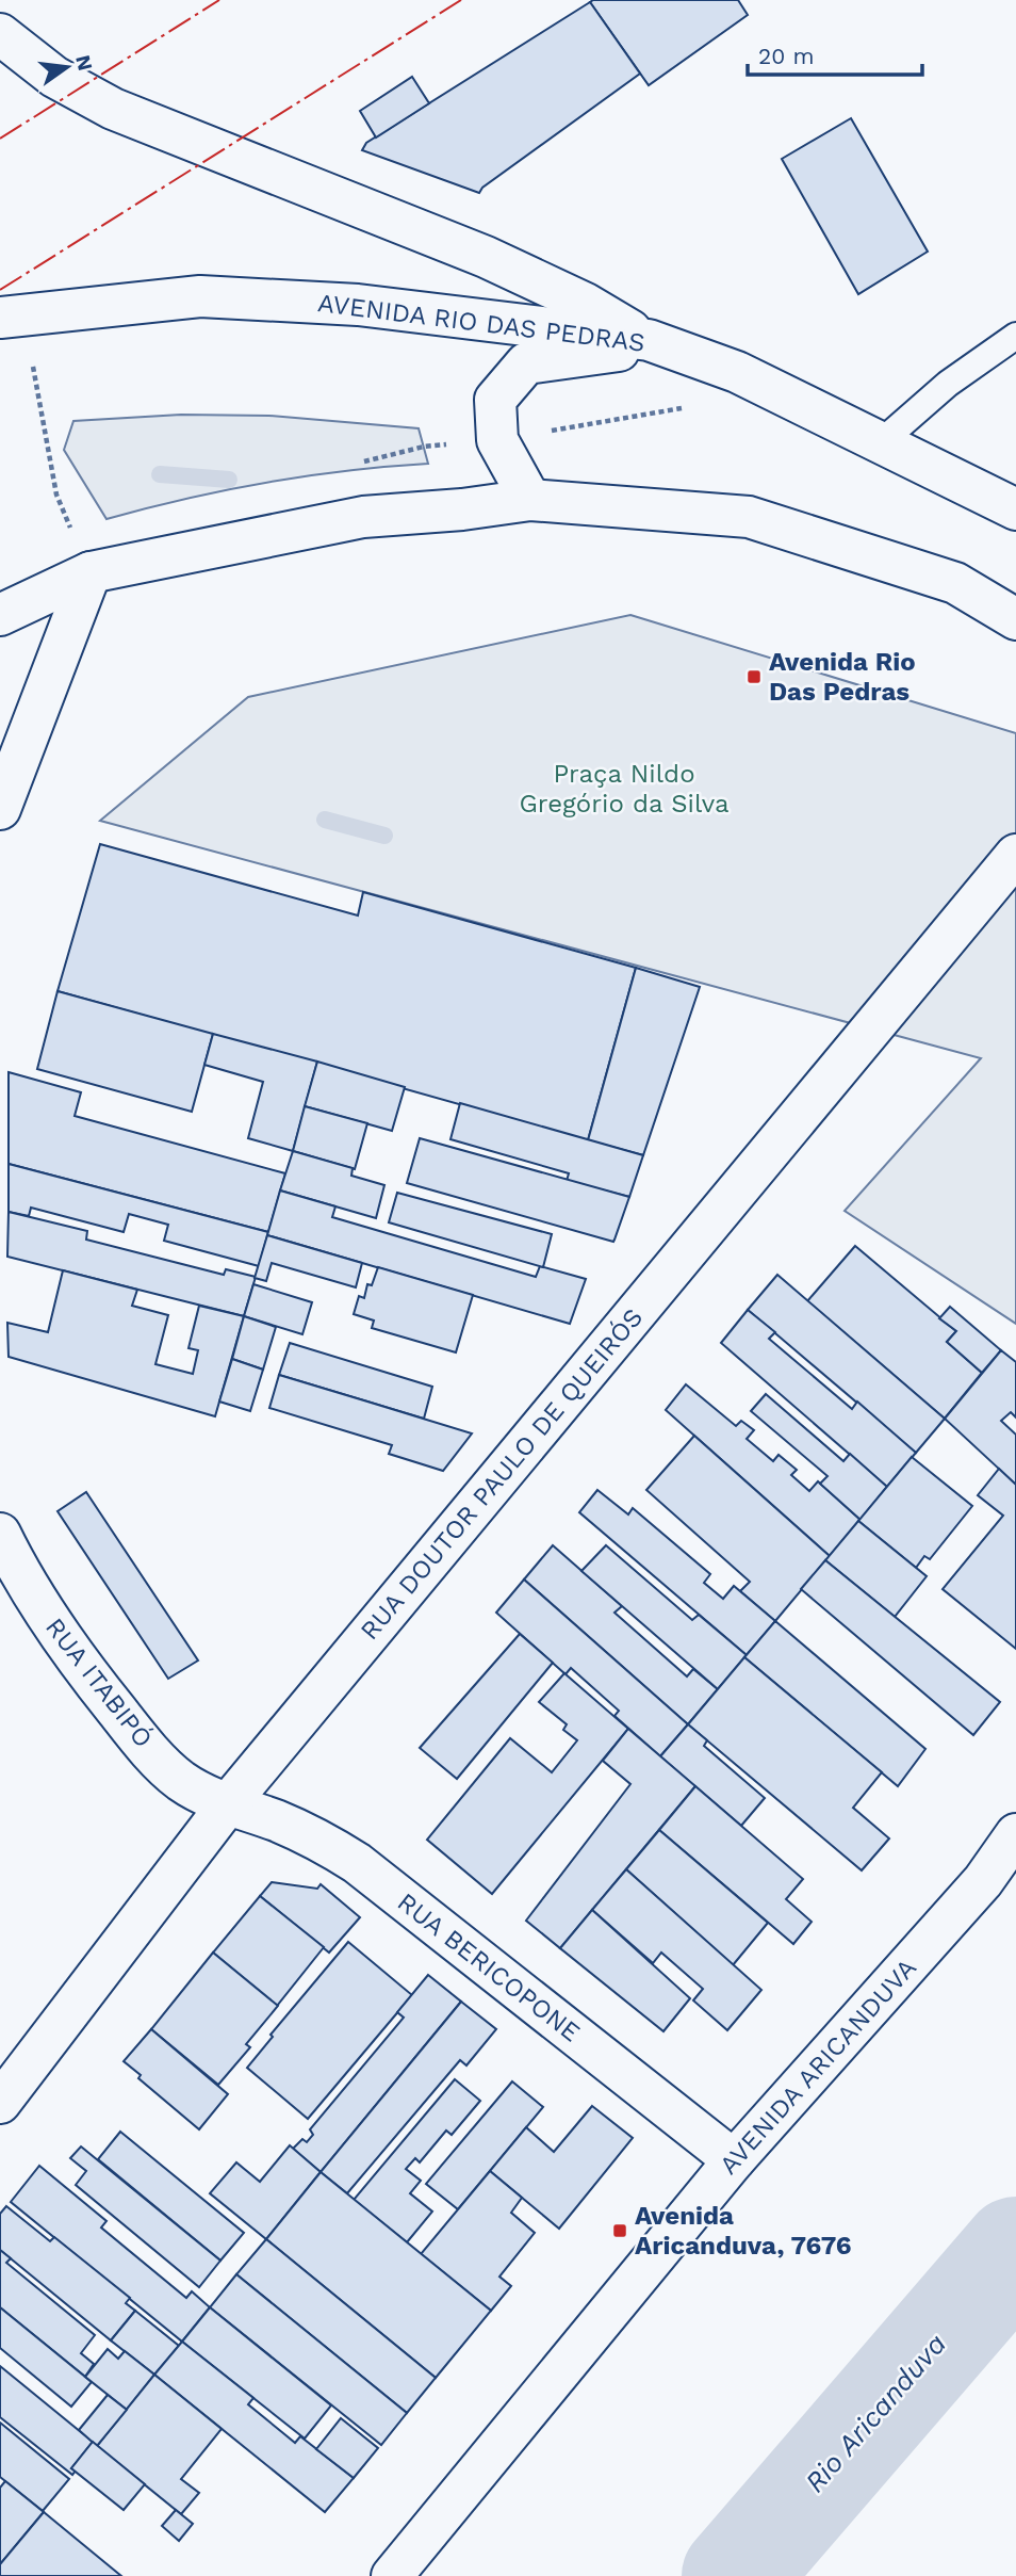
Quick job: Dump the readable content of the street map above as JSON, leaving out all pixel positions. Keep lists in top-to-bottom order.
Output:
{
  "streets": {
    "main road": [
      "AVENIDA RIO DAS PEDRAS",
      "RUA DOUTOR PAULO DE QUEIRÓS",
      "RUA ITABIPÓ",
      "RUA BERICOPONE",
      "AVENIDA ARICANDUVA"
    ]
  },
  "crossings": [
    ["RUA DOUTOR PAULO DE QUEIRÓS", "RUA ITABIPÓ"],
    ["RUA DOUTOR PAULO DE QUEIRÓS", "RUA BERICOPONE"],
    ["RUA ITABIPÓ", "RUA BERICOPONE"],
    ["RUA BERICOPONE", "AVENIDA ARICANDUVA"]
  ],
  "water": ["Rio Aricanduva"],
  "parks": ["Praça Nildo Gregório da Silva"],
  "places": {
    "transit": ["Avenida Rio Das Pedras", "Avenida Aricanduva, 7676"]
  },
  "scale_bar": "20 m",
  "north": "right"
}
